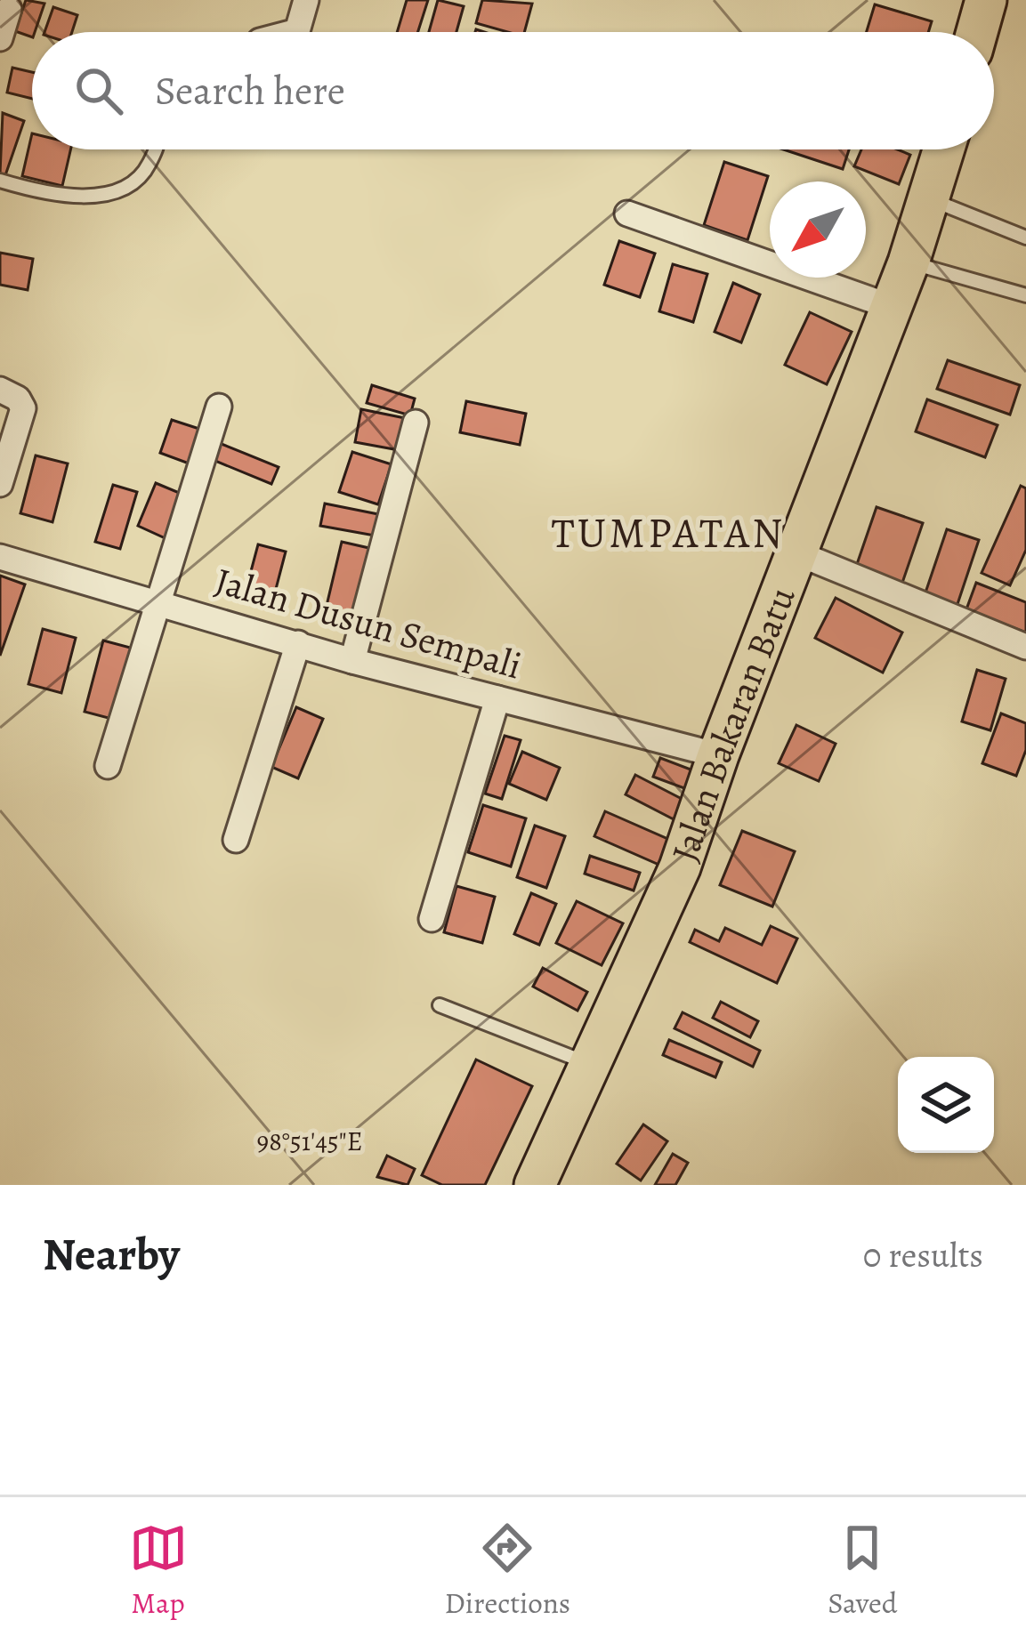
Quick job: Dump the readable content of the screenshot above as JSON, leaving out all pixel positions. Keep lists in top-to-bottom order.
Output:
{
  "streets": {
    "highway": ["Jalan Bakaran Batu"],
    "street": ["Jalan Dusun Sempali"]
  },
  "crossings": [
    ["Jalan Dusun Sempali", "Jalan Bakaran Batu"]
  ],
  "districts": ["TUMPATAN"],
  "north": "bottom left",
  "page": {
    "search": "Search here",
    "heading": ["Nearby", "0 results"],
    "nav": ["Map", "Directions", "Saved"]
  },
  "coordinates": ["98°51'45\"E"]
}
